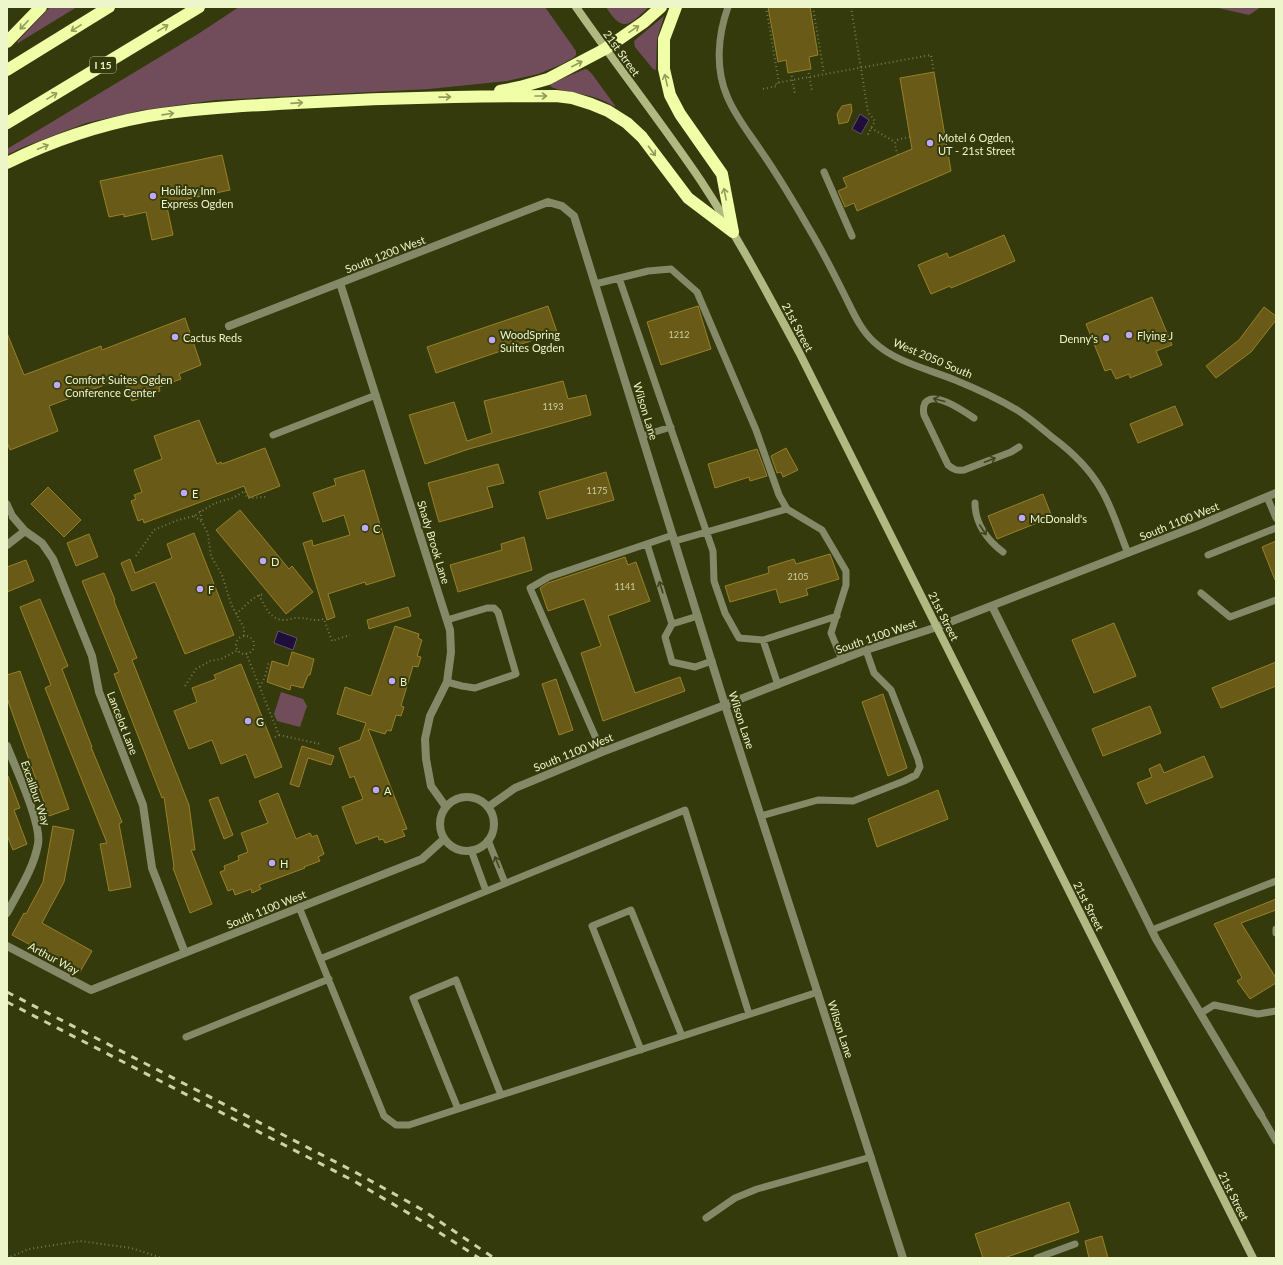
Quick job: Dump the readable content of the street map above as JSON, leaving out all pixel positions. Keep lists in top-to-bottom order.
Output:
{
  "streets": {
    "highway": ["I 15"],
    "main road": ["21st Street"],
    "street": [
      "South 1200 West",
      "Wilson Lane",
      "South 1100 West",
      "Shady Brook Lane",
      "Lancelot Lane",
      "Excalibur Way",
      "Arthur Way"
    ],
    "lane": ["West 2050 South"]
  },
  "crossings": [
    ["21st Street", "South 1100 West"],
    ["South 1200 West", "Wilson Lane"],
    ["South 1200 West", "Shady Brook Lane"],
    ["West 2050 South", "South 1100 West"],
    ["Wilson Lane", "South 1100 West"],
    ["South 1100 West", "Shady Brook Lane"],
    ["South 1100 West", "Lancelot Lane"],
    ["South 1100 West", "Arthur Way"]
  ],
  "places": [
    "Motel 6 Ogden, UT - 21st Street",
    "Holiday Inn Express Ogden",
    "Flying J",
    "Cactus Reds",
    "Denny's",
    "WoodSpring Suites Ogden",
    "Comfort Suites Ogden Conference Center",
    "E",
    "McDonald's",
    "C",
    "D",
    "F",
    "B",
    "G",
    "A",
    "H"
  ],
  "house_numbers": [
    "1212",
    "1193",
    "1175",
    "2105",
    "1141"
  ]
}
